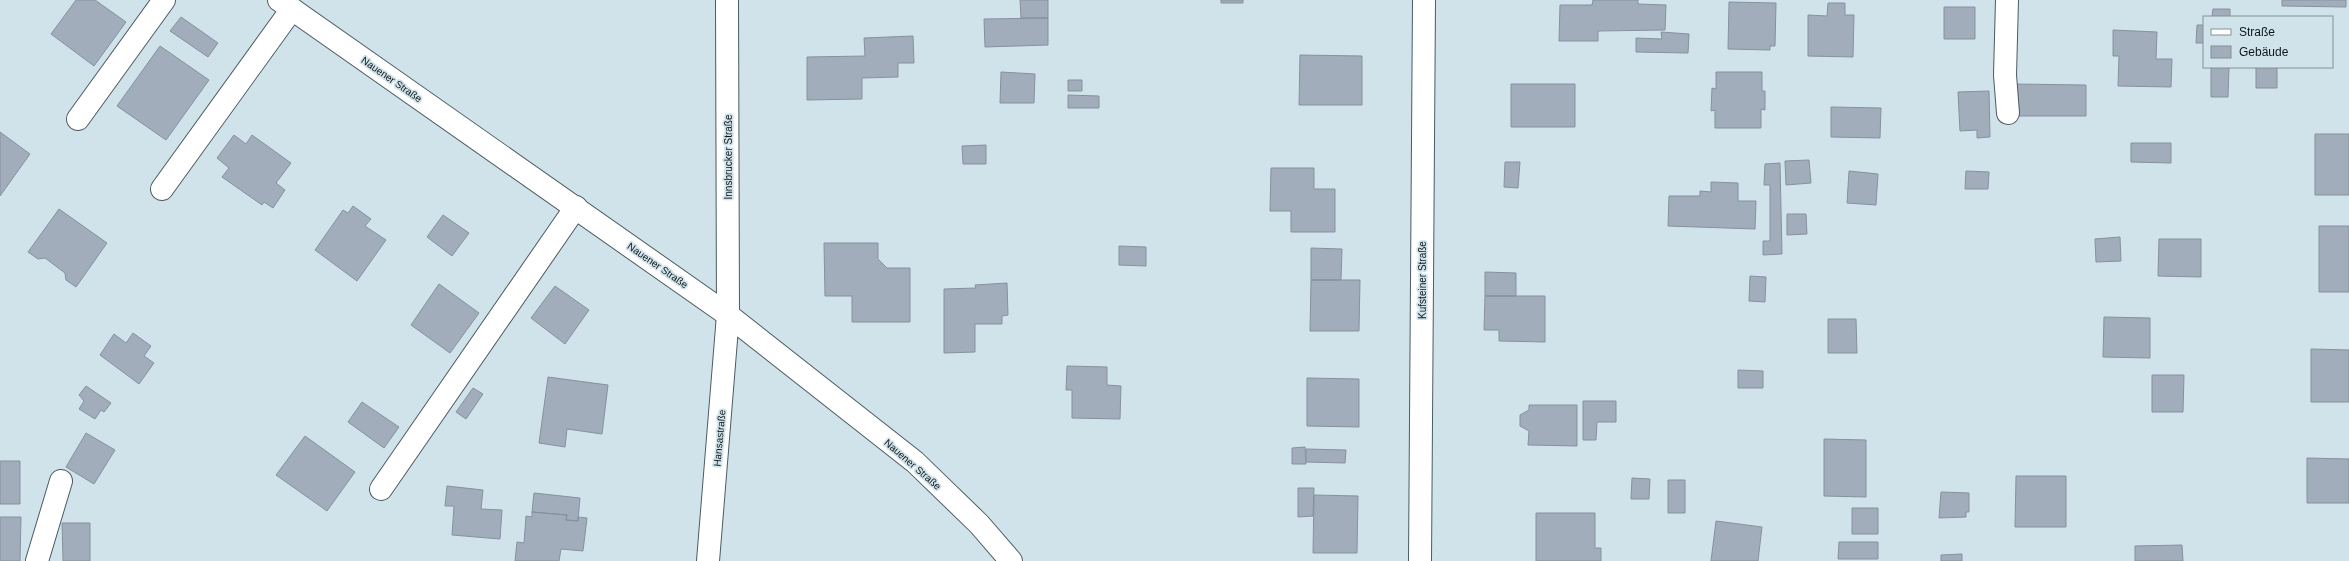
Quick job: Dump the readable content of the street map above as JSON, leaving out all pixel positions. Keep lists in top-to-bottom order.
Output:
{
  "streets": {
    "street": [
      "Nauener Straße",
      "Innsbrucker Straße",
      "Kufsteiner Straße",
      "Hansastraße"
    ]
  },
  "crossings": [
    ["Nauener Straße", "Innsbrucker Straße"],
    ["Nauener Straße", "Hansastraße"],
    ["Innsbrucker Straße", "Hansastraße"]
  ],
  "legend": ["Straße", "Gebäude"]
}
